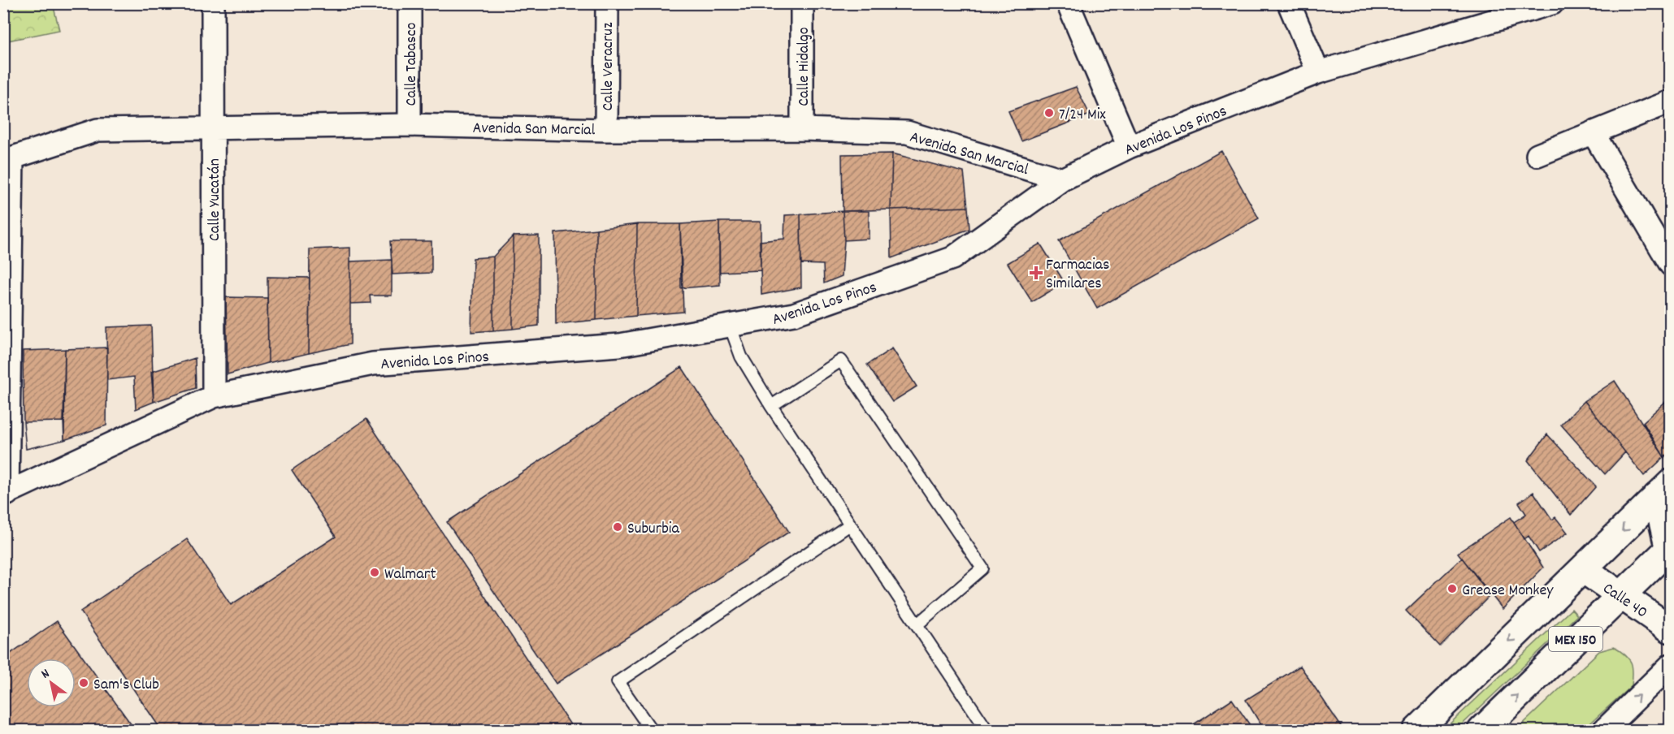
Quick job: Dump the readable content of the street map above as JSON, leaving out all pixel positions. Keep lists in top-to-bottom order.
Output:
{
  "streets": {
    "main road": ["Calle 40", "MEX 150"],
    "street": [
      "Calle Tabasco",
      "Calle Veracruz",
      "Calle Hidalgo",
      "Avenida San Marcial",
      "Avenida Los Pinos",
      "Calle Yucatán"
    ]
  },
  "crossings": [
    ["Calle Tabasco", "Avenida San Marcial"],
    ["Calle Veracruz", "Avenida San Marcial"],
    ["Calle Hidalgo", "Avenida San Marcial"],
    ["Avenida San Marcial", "Avenida Los Pinos"],
    ["Avenida San Marcial", "Calle Yucatán"],
    ["Avenida Los Pinos", "Calle Yucatán"],
    ["Calle 40", "MEX 150"]
  ],
  "places": {
    "other": [
      "7/24 Mix",
      "Suburbia",
      "Walmart",
      "Grease Monkey",
      "Sam's Club"
    ],
    "health": ["Farmacias Similares"]
  },
  "north": "top left"
}
